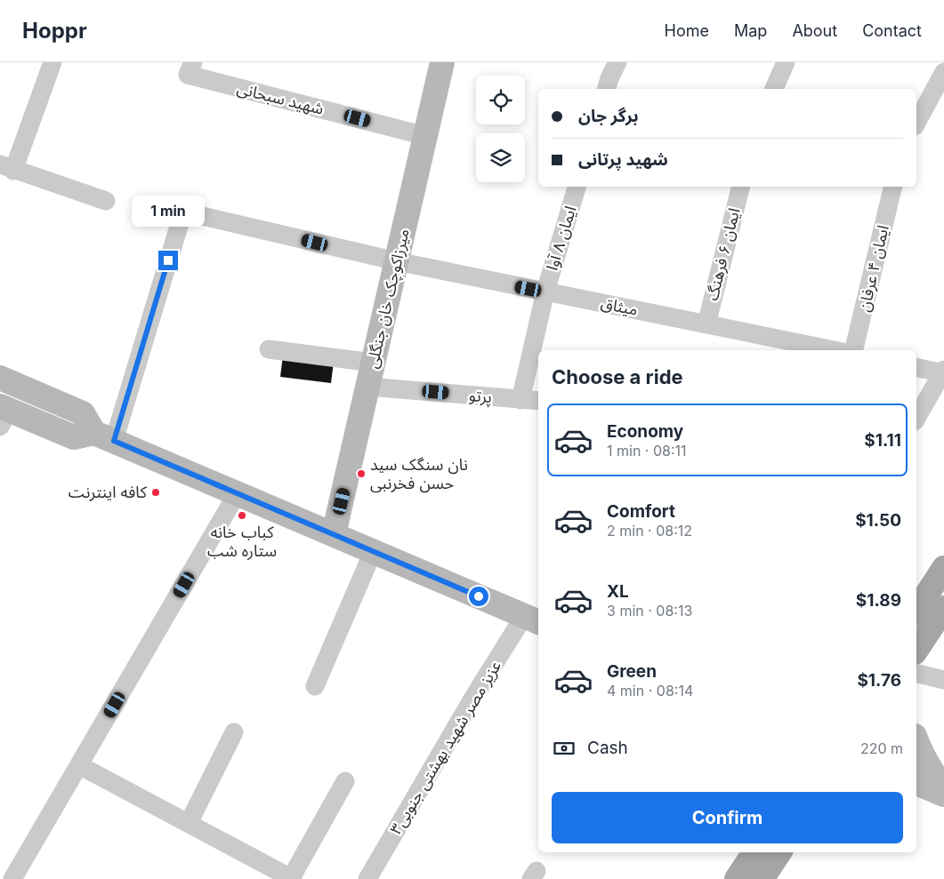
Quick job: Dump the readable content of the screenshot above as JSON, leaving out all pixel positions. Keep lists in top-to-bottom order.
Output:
{
  "streets": {
    "main road": ["میرزاکوچک خان جنگلی"],
    "street": [
      "شهید سبحانی",
      "ایمان ۸ آوا",
      "ایمان ۶ فرهنگ",
      "ایمان ۴ عرفان",
      "میثاق",
      "پرتو",
      "عزیز مصر شهید بهشتی جنوبی۳"
    ]
  },
  "crossings": [
    ["شهید سبحانی", "میرزاکوچک خان جنگلی"],
    ["ایمان ۸ آوا", "میثاق"],
    ["ایمان ۸ آوا", "پرتو"],
    ["ایمان ۶ فرهنگ", "میثاق"],
    ["میرزاکوچک خان جنگلی", "میثاق"],
    ["میرزاکوچک خان جنگلی", "پرتو"]
  ],
  "places": ["نان سنگک سید حسن فخرنبی", "کافه اینترنت", "کباب خانه ستاره شب"],
  "page": {
    "header": "Hoppr",
    "nav": [
      "Home",
      "Map",
      "About",
      "Contact"
    ],
    "banner": ["برگر جان", "شهید پرتانی"],
    "bubble": "1 min",
    "heading": "Choose a ride",
    "list": [
      {
        "name": "Economy",
        "note": "1 min · 08:11",
        "value": "$1.11"
      },
      {
        "name": "Comfort",
        "note": "2 min · 08:12",
        "value": "$1.50"
      },
      {
        "name": "XL",
        "note": "3 min · 08:13",
        "value": "$1.89"
      },
      {
        "name": "Green",
        "note": "4 min · 08:14",
        "value": "$1.76"
      }
    ],
    "pay": ["Cash", "220 m"],
    "buttons": "Confirm"
  }
}
